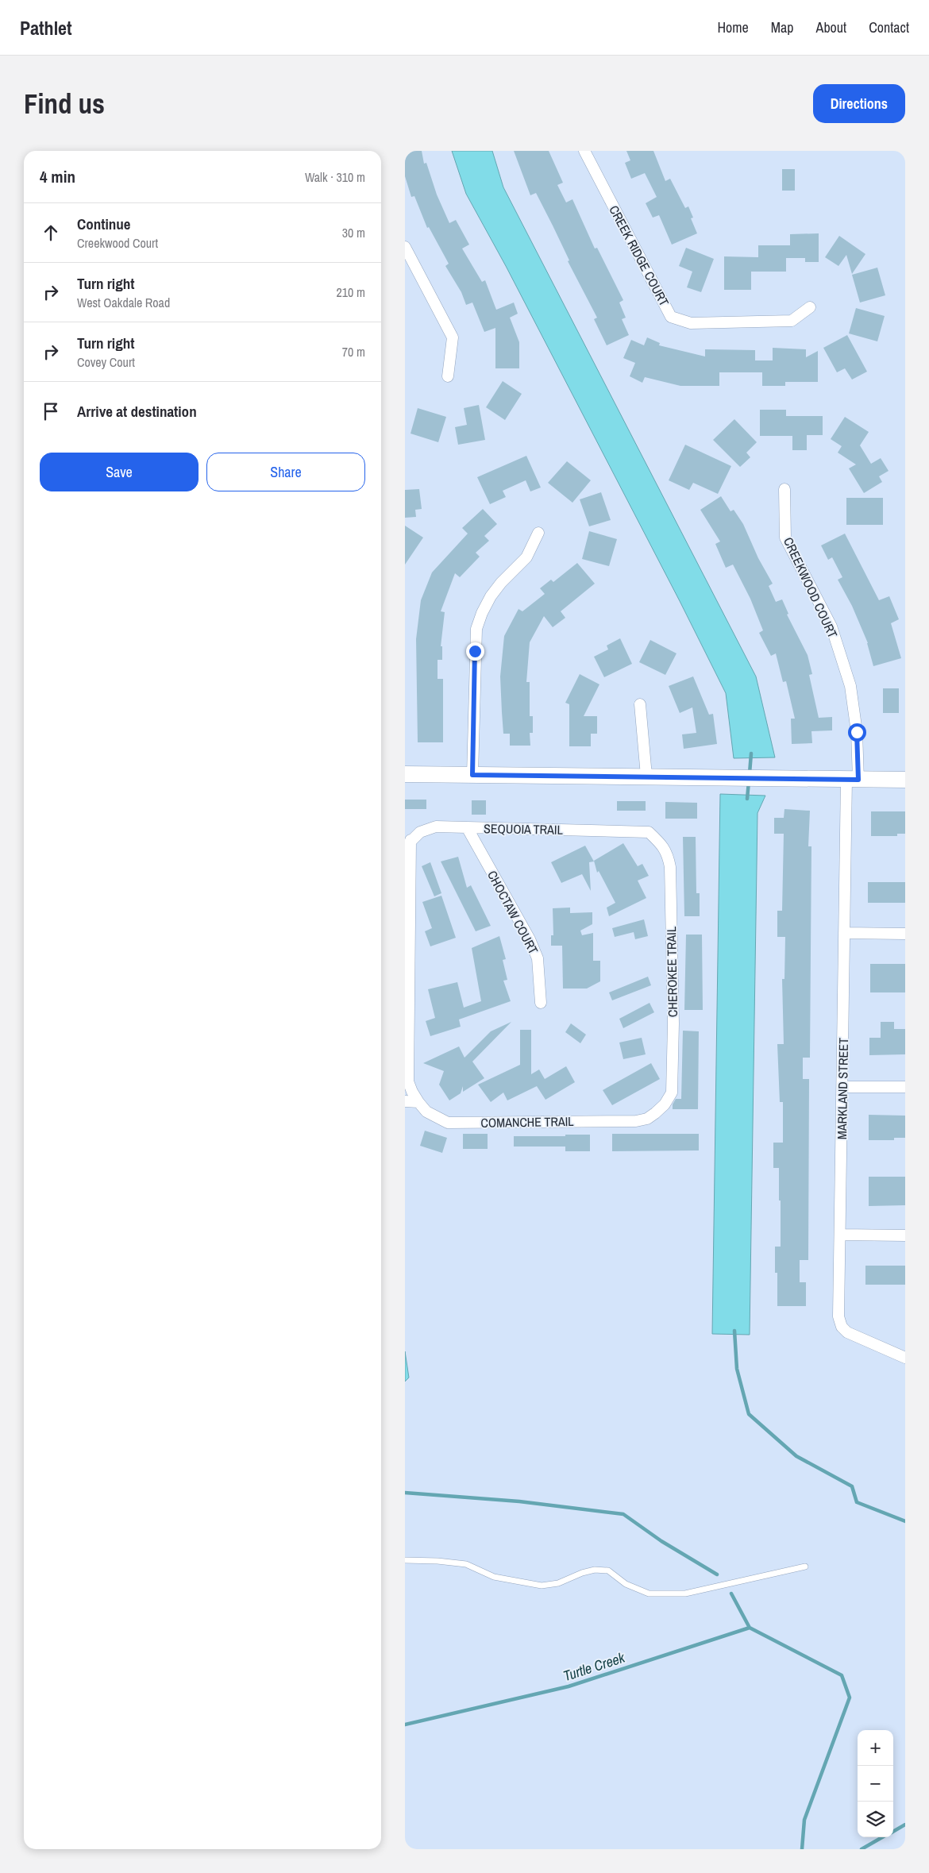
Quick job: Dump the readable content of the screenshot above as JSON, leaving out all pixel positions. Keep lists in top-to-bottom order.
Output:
{
  "streets": {
    "street": [
      "CREEK RIDGE COURT",
      "CREEKWOOD COURT",
      "SEQUOIA TRAIL",
      "CHOCTAW COURT",
      "CHEROKEE TRAIL",
      "MARKLAND STREET",
      "COMANCHE TRAIL"
    ]
  },
  "crossings": [
    ["CREEKWOOD COURT", "MARKLAND STREET"],
    ["SEQUOIA TRAIL", "CHOCTAW COURT"],
    ["SEQUOIA TRAIL", "CHEROKEE TRAIL"],
    ["CHEROKEE TRAIL", "COMANCHE TRAIL"]
  ],
  "water": ["Turtle Creek"],
  "page": {
    "header": "Pathlet",
    "nav": [
      "Home",
      "Map",
      "About",
      "Contact"
    ],
    "buttons": [
      "Directions",
      ["Save", "Share"]
    ],
    "title": "Find us",
    "heading": ["4 min", "Walk · 310 m"],
    "list": [
      ["Continue", "Creekwood Court", "30 m"],
      ["Turn right", "West Oakdale Road", "210 m"],
      ["Turn right", "Covey Court", "70 m"],
      "Arrive at destination"
    ],
    "map_buttons": ["+", "−"]
  }
}
